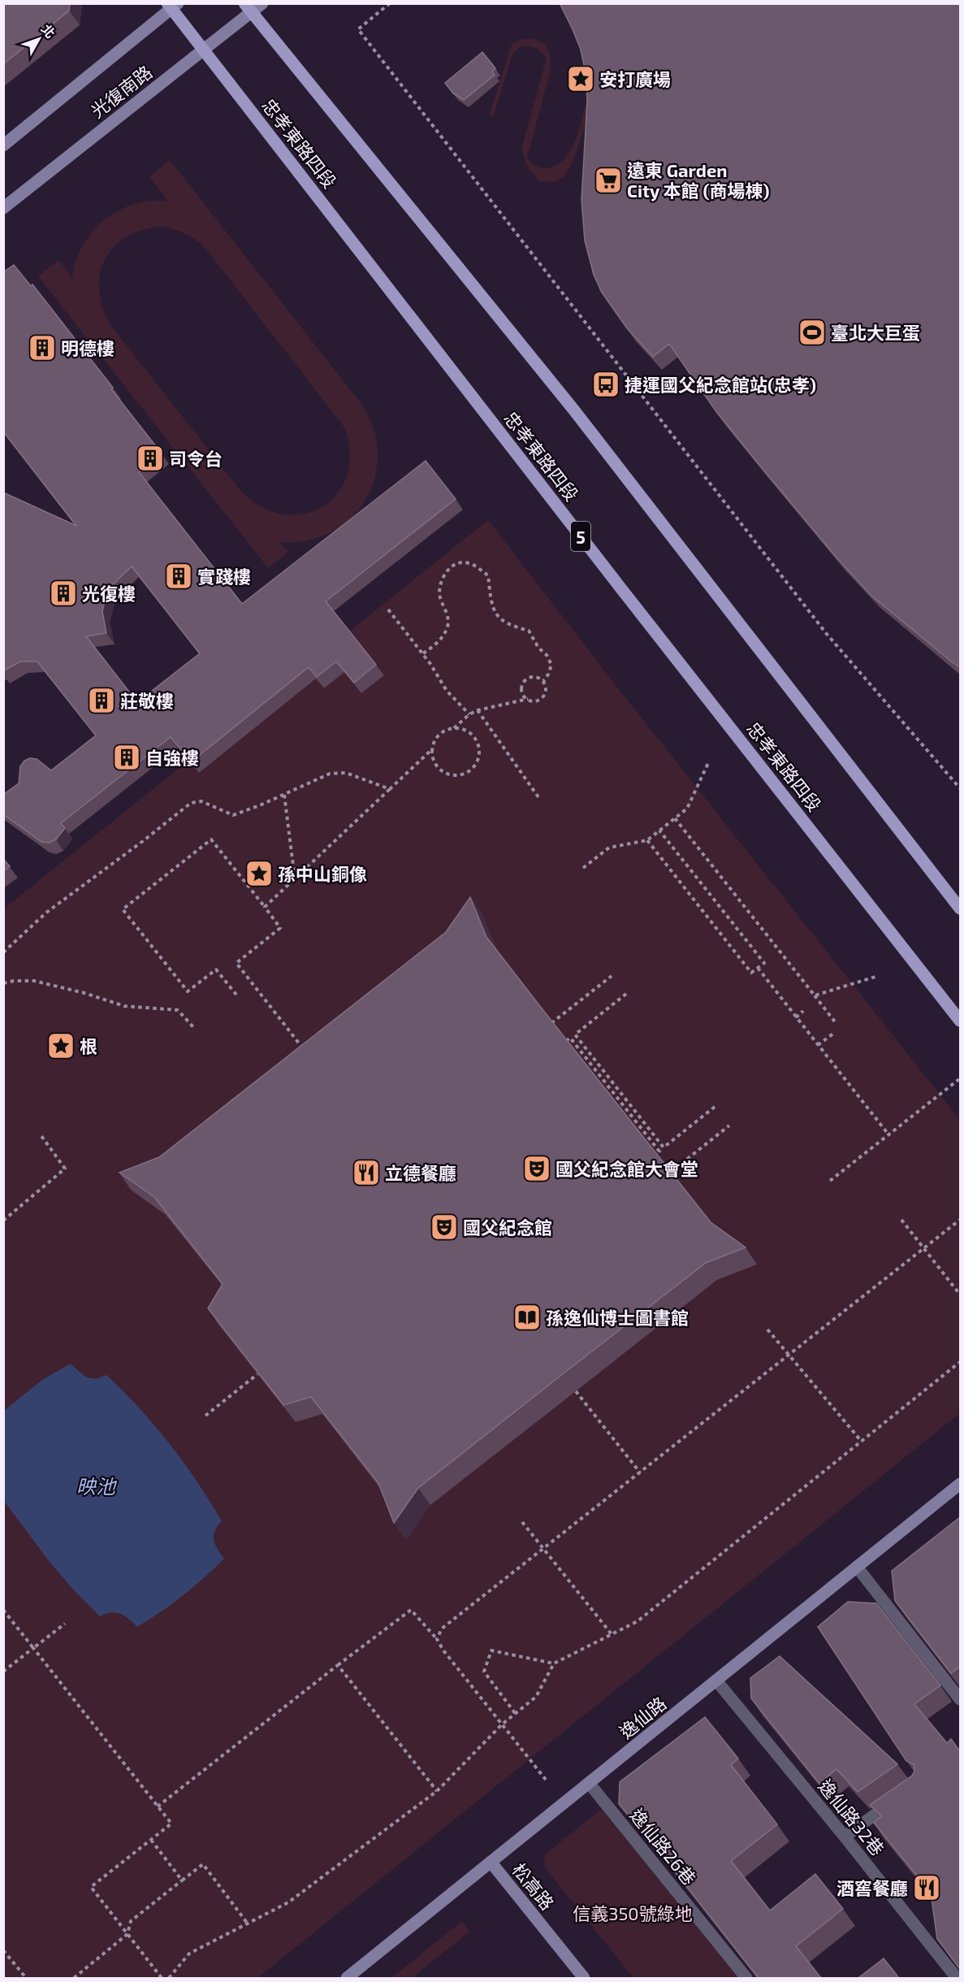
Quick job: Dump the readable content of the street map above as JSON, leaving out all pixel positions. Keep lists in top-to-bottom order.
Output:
{
  "streets": {
    "main road": ["忠孝東路四段", "5"],
    "street": [
      "光復南路",
      "逸仙路",
      "逸仙路32巷",
      "逸仙路26巷",
      "松高路"
    ]
  },
  "crossings": [
    ["光復南路", "忠孝東路四段"],
    ["逸仙路", "逸仙路32巷"],
    ["逸仙路", "逸仙路26巷"],
    ["逸仙路", "松高路"]
  ],
  "water": ["映池"],
  "parks": ["信義350號綠地"],
  "places": {
    "place": ["安打廣場", "孫中山銅像", "根"],
    "supermarket": ["遠東 Garden City 本館 (商場棟)"],
    "sports": ["臺北大巨蛋"],
    "building": [
      "明德樓",
      "司令台",
      "實踐樓",
      "光復樓",
      "莊敬樓",
      "自強樓"
    ],
    "bus stop": ["捷運國父紀念館站(忠孝)"],
    "theatre": ["國父紀念館大會堂", "國父紀念館"],
    "restaurant": ["立德餐廳", "酒窖餐廳"],
    "library": ["孫逸仙博士圖書館"]
  },
  "north": "top right"
}
